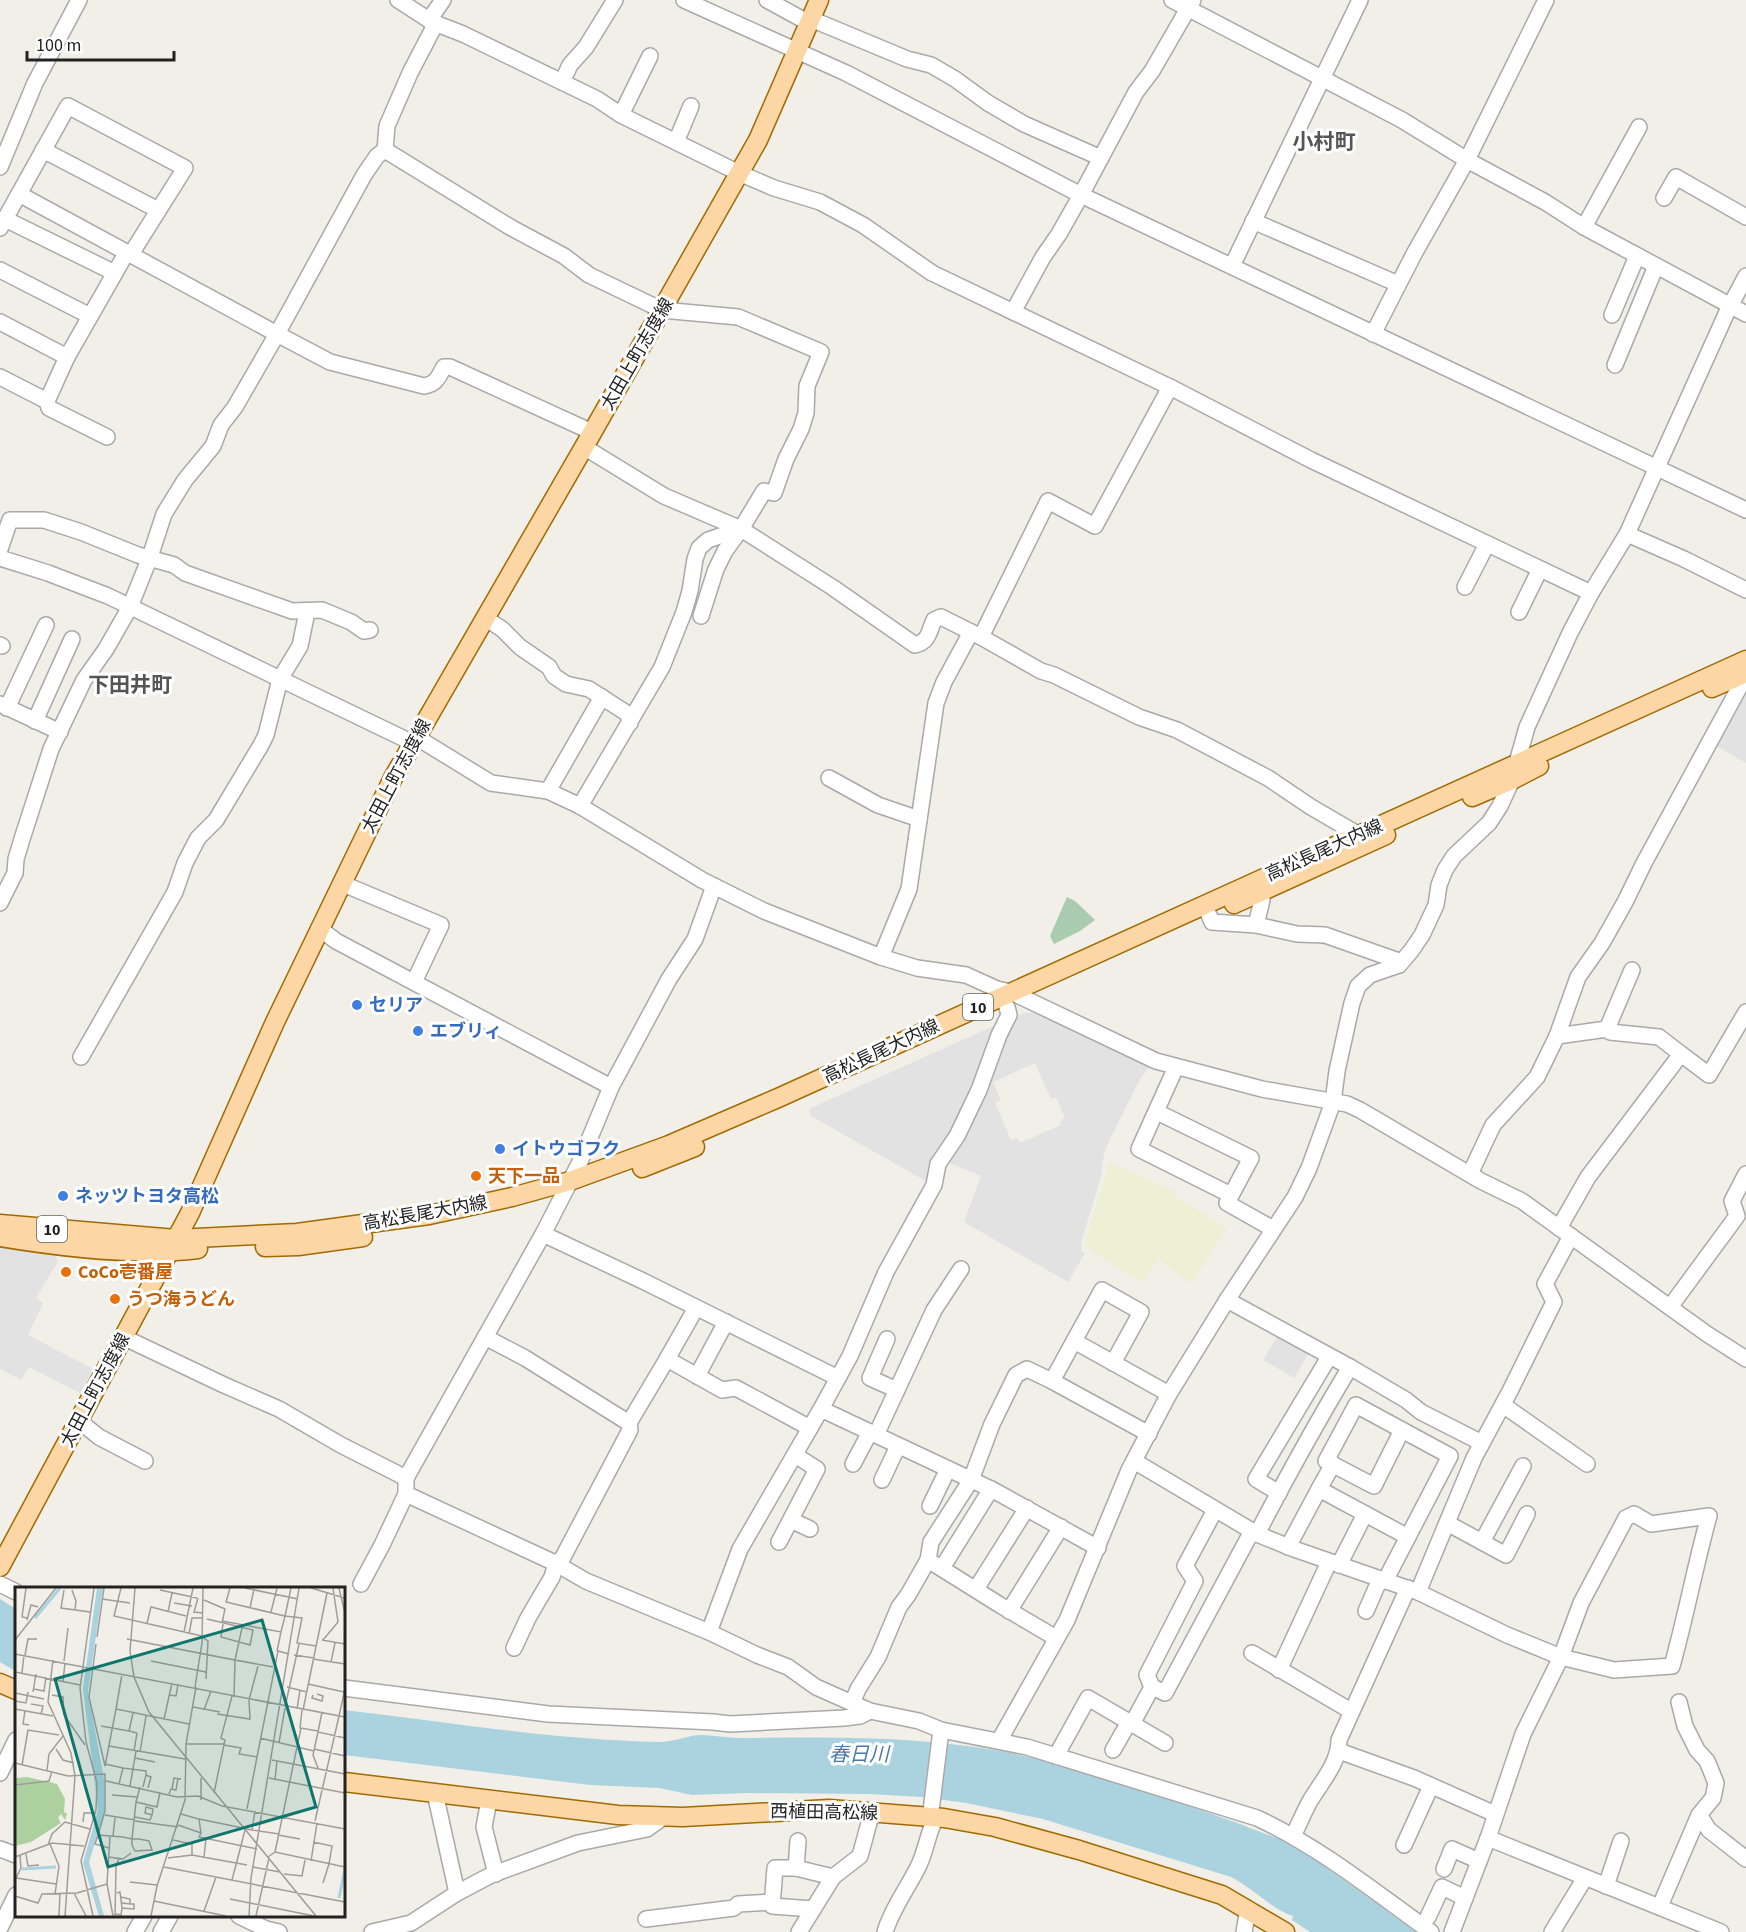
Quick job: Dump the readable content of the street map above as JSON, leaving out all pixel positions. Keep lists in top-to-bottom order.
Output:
{
  "streets": {
    "main road": [
      "太田上町志度線",
      "高松長尾大内線",
      "10",
      "西植田高松線"
    ]
  },
  "crossings": [
    ["太田上町志度線", "高松長尾大内線"]
  ],
  "districts": ["小村町", "下田井町"],
  "water": ["春日川"],
  "places": [
    "セリア",
    "エブリィ",
    "イトウゴフク",
    "天下一品",
    "ネッツトヨタ高松",
    "CoCo壱番屋",
    "うつ海うどん"
  ],
  "scale_bar": "100 m"
}
